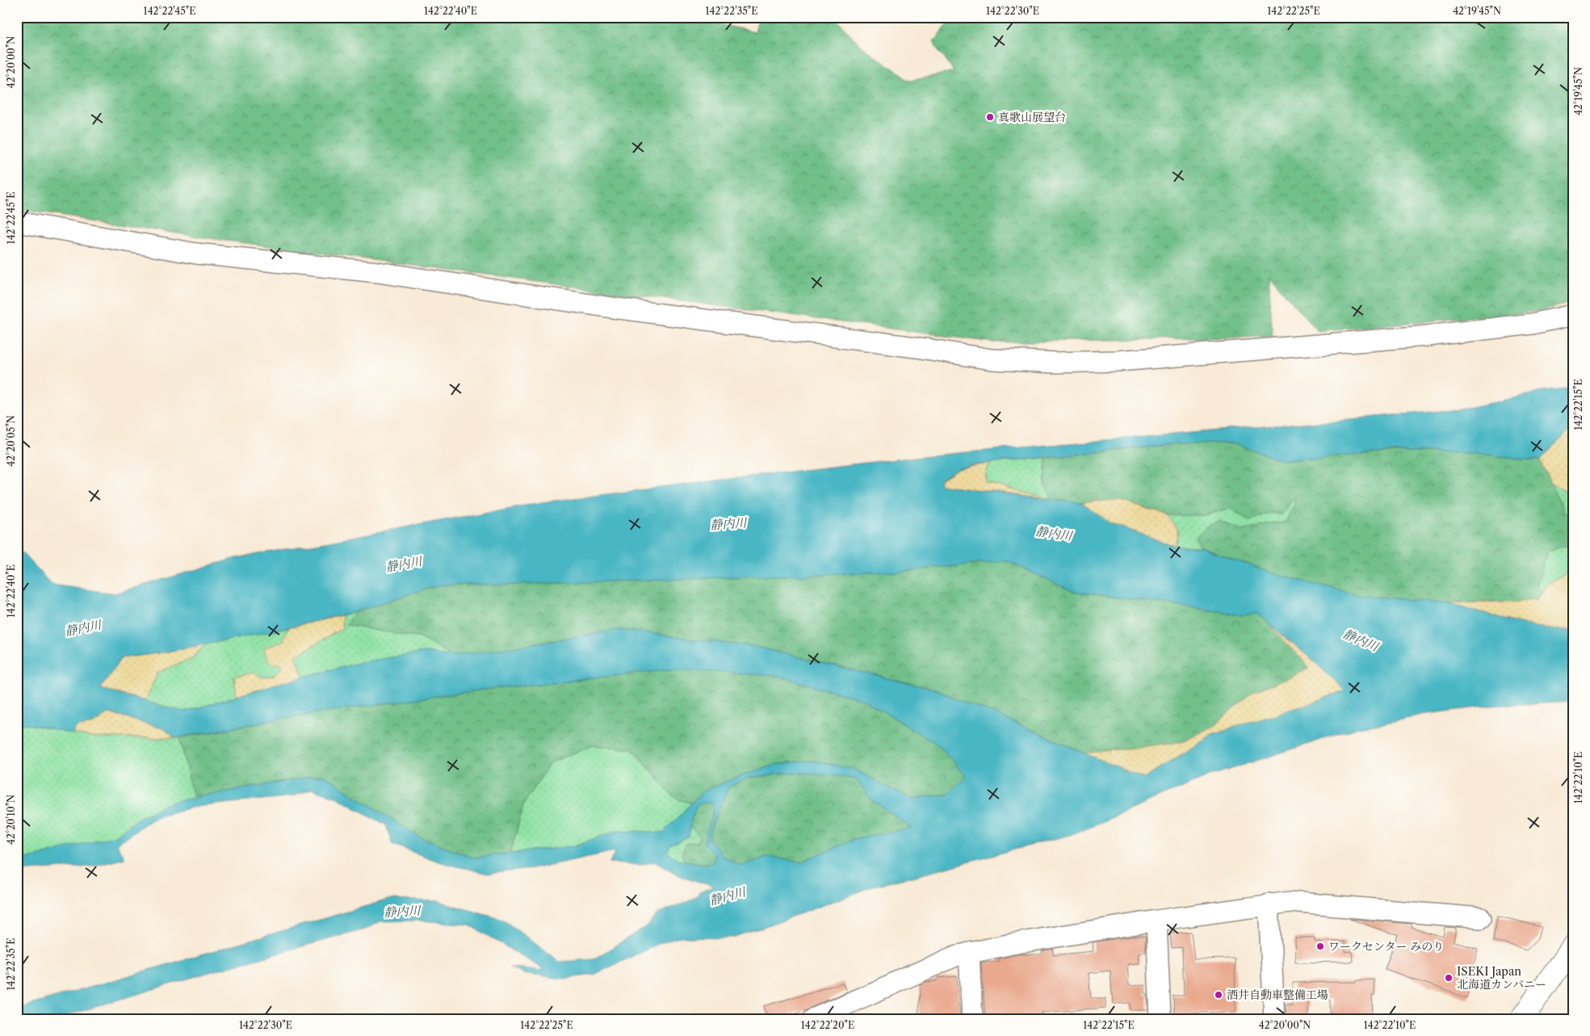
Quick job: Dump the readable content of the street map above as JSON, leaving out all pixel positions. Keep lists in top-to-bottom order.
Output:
{
  "water": ["静内川"],
  "places": [
    "真歌山展望台",
    "ワークセンター みのり",
    "ISEKI Japan 北海道カンパニー",
    "酒井自動車整備工場"
  ],
  "coordinates": [
    "142°22'45\"E",
    "142°22'40\"E",
    "142°22'35\"E",
    "142°22'30\"E",
    "142°22'25\"E",
    "42°19'45\"N",
    "42°20'00\"N",
    "142°22'15\"E",
    "42°20'05\"N",
    "142°22'10\"E",
    "42°20'10\"N",
    "142°22'20\"E"
  ]
}
